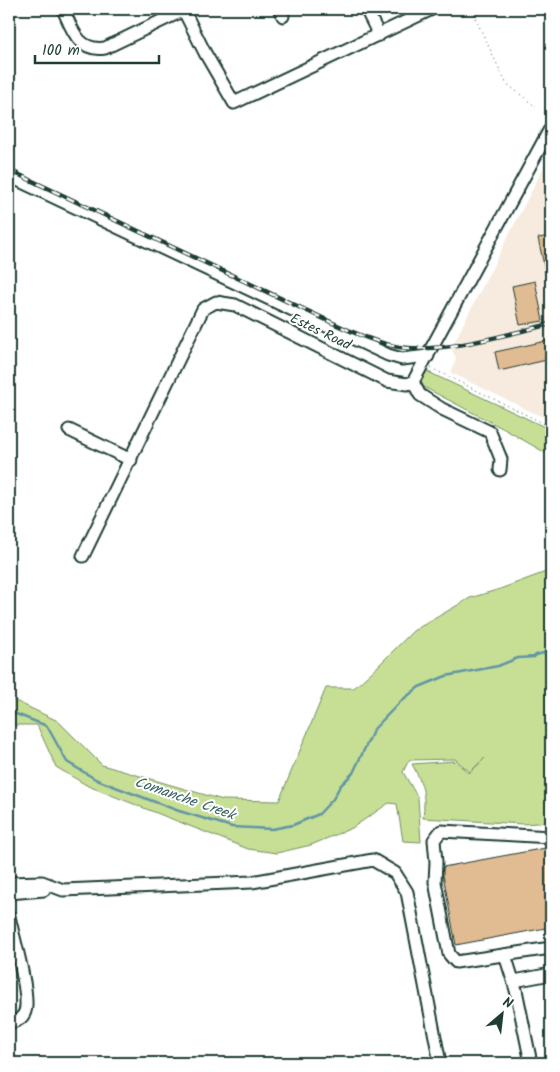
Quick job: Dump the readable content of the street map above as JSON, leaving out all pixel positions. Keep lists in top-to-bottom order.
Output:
{
  "streets": {
    "street": ["Estes Road"]
  },
  "water": ["Comanche Creek"],
  "scale_bar": "100 m",
  "north": "top right"
}
